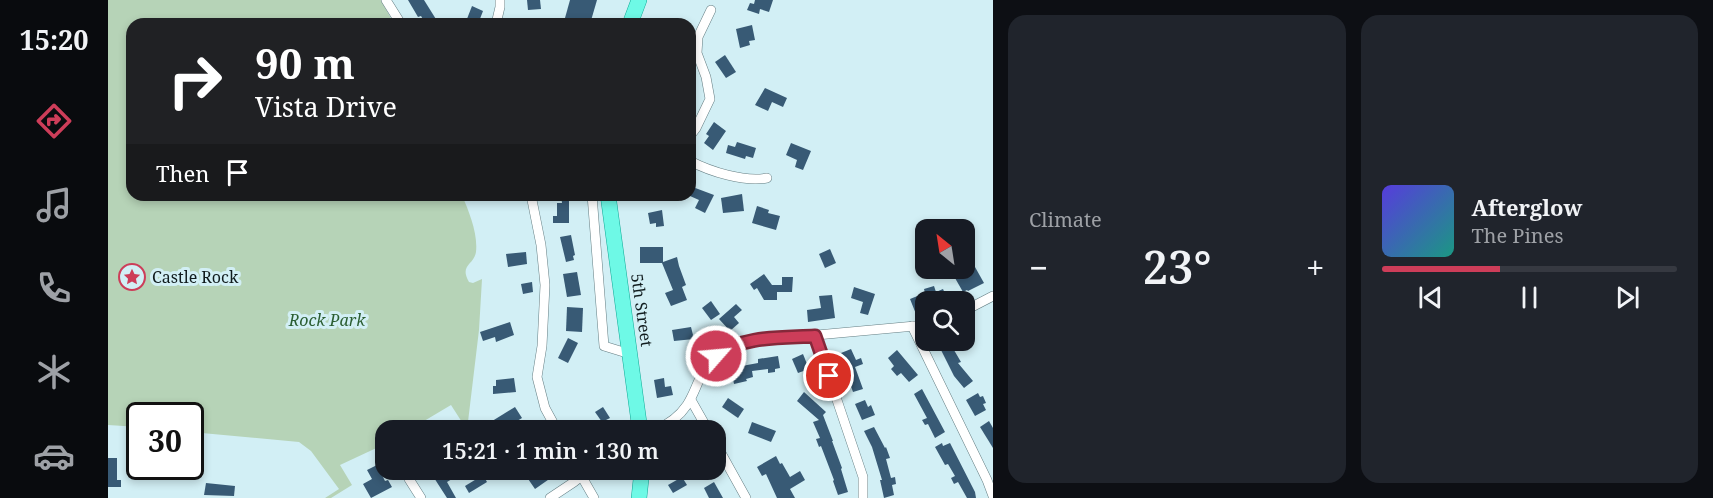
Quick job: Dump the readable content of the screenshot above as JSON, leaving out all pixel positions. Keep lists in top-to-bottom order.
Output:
{
  "streets": {
    "main road": ["5th Street"]
  },
  "parks": ["Rock Park"],
  "places": {
    "place": ["Castle Rock"]
  },
  "north": "top left",
  "page": {
    "tabs": "15:20",
    "tile": "Climate",
    "turn": ["90 m", "Vista Drive"],
    "then": "Then",
    "song": ["Afterglow", "The Pines"],
    "heat": ["−", "23°", "+"],
    "limit": "30",
    "trip": "15:21 · 1 min · 130 m"
  }
}
